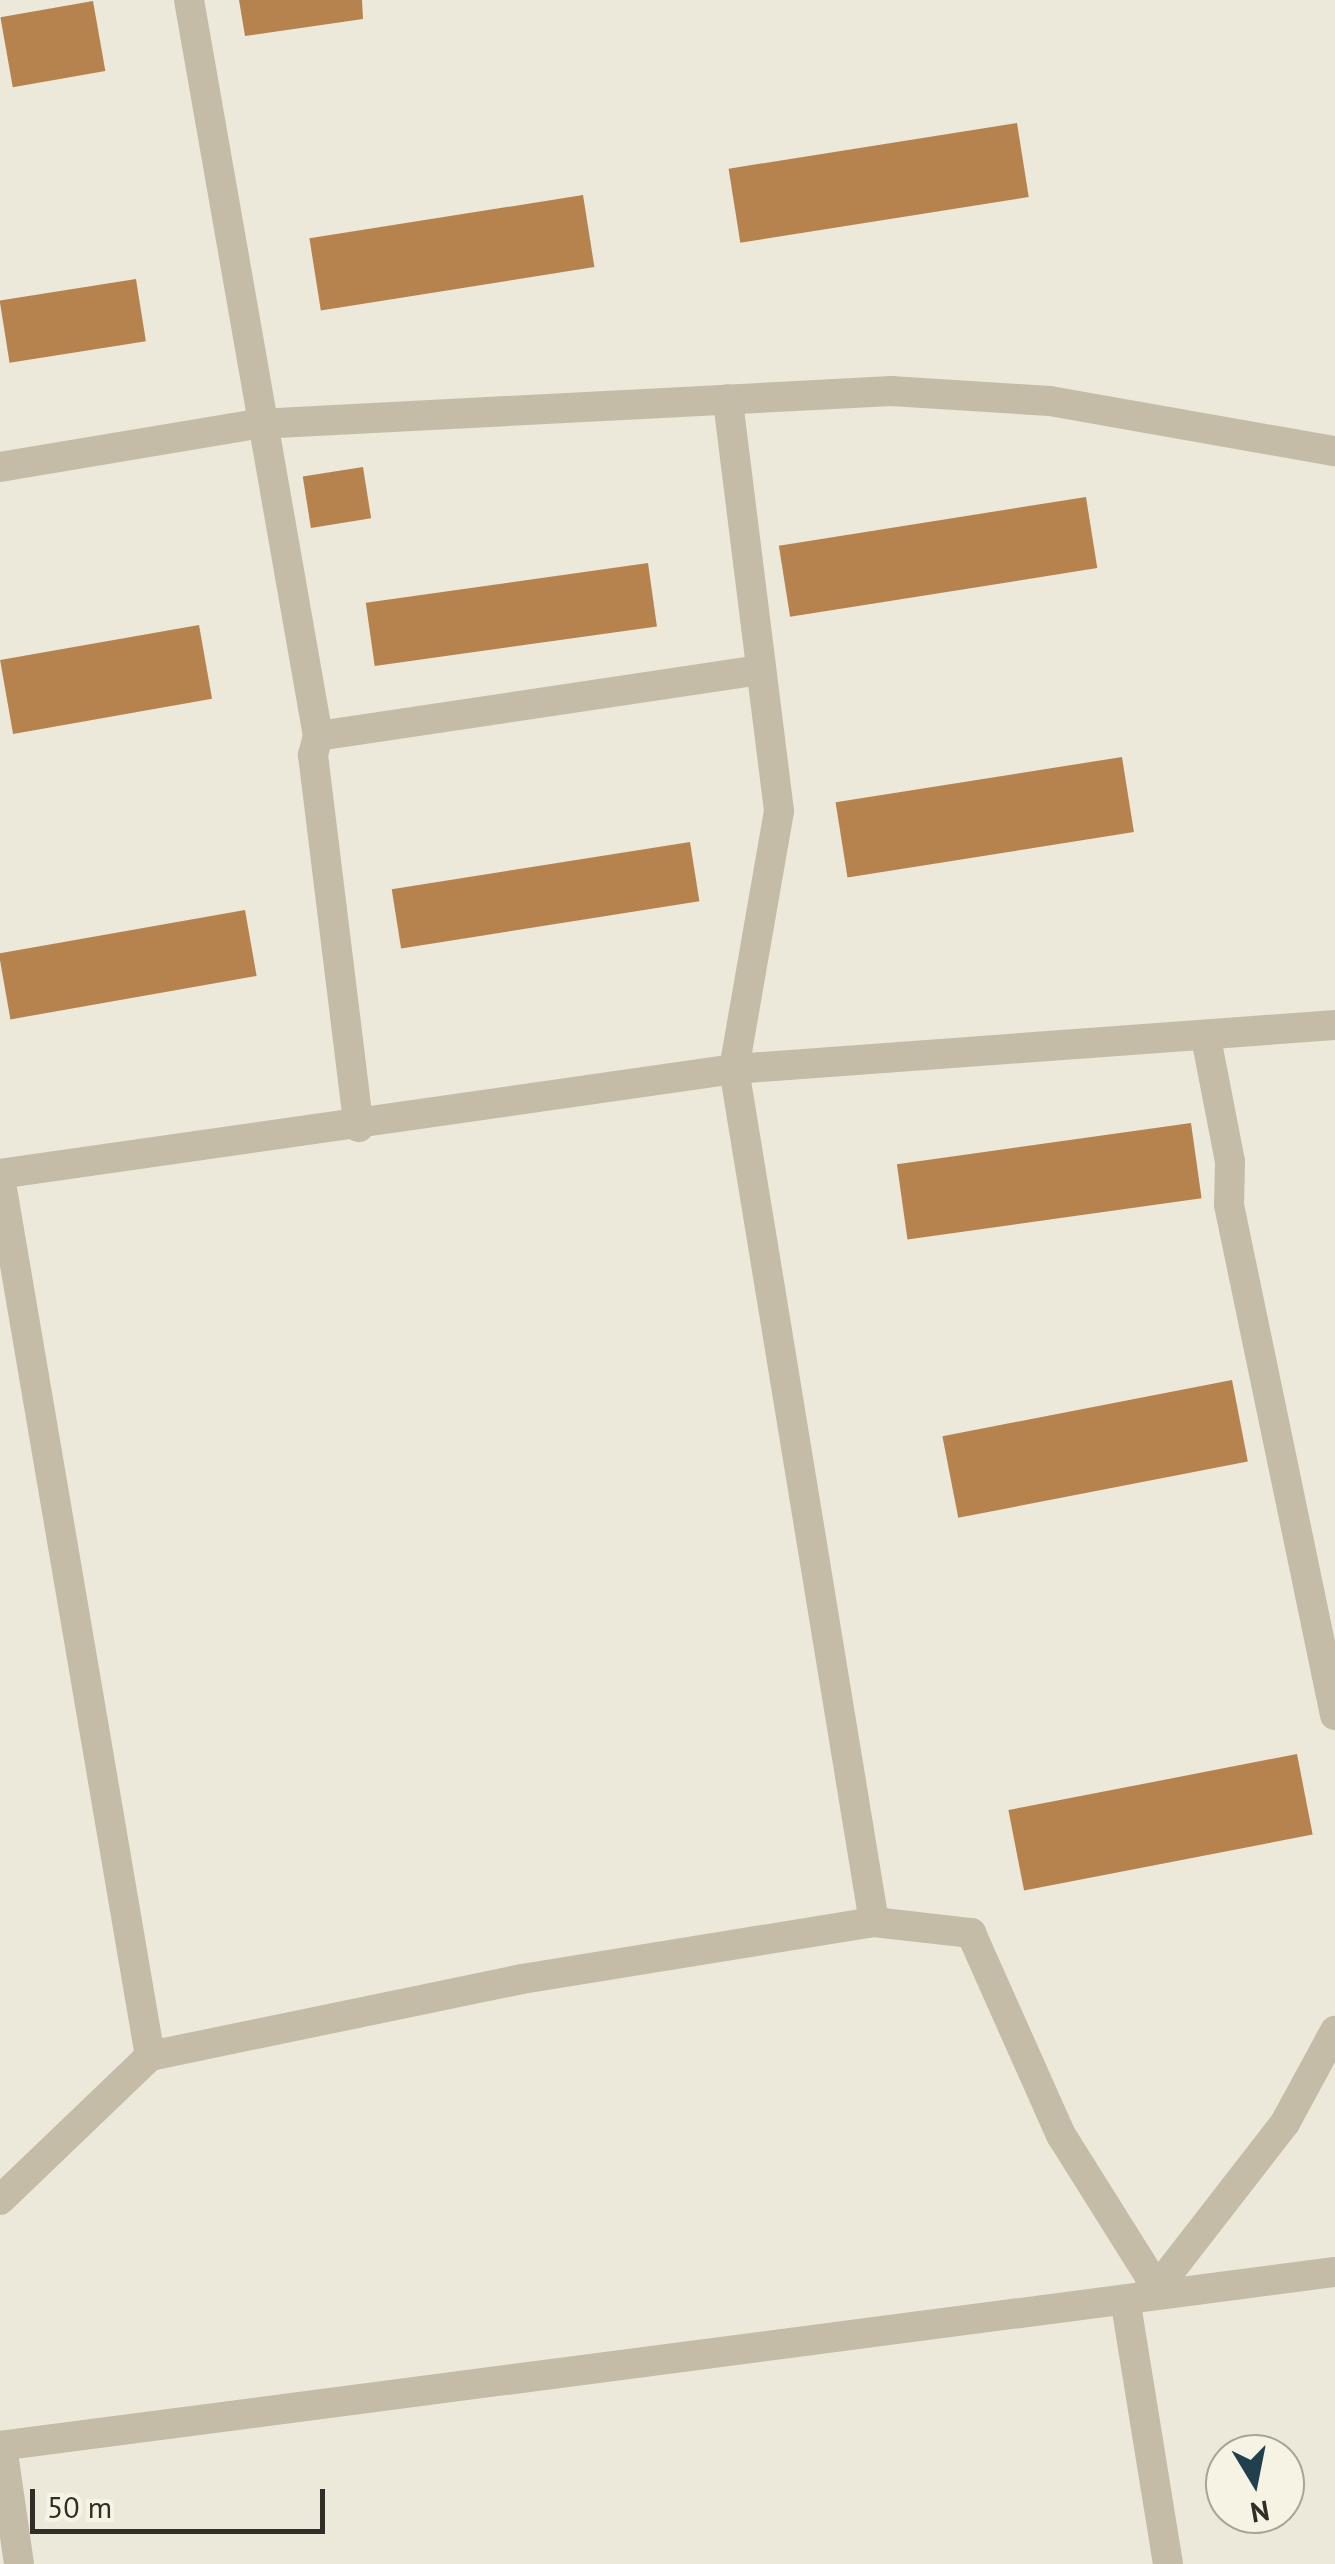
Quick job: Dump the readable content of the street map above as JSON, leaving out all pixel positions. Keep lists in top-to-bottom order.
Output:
{
  "scale_bar": "50 m",
  "north": "bottom"
}
